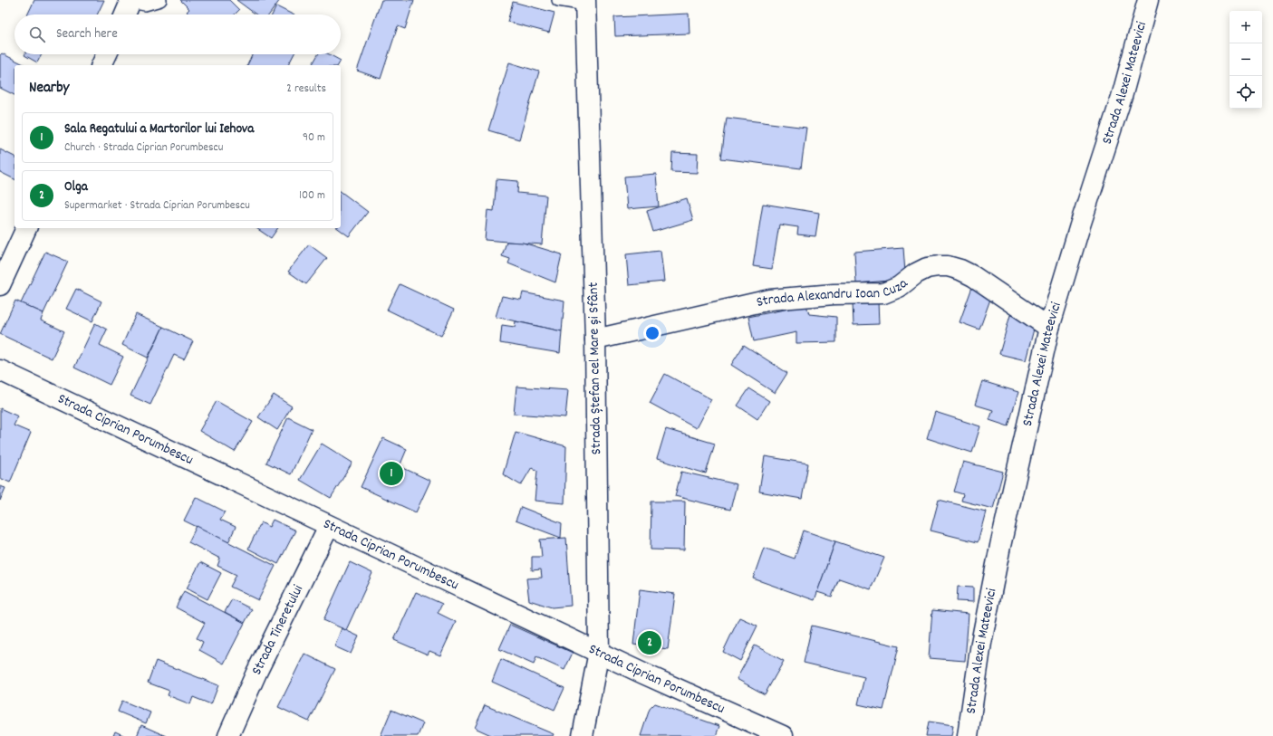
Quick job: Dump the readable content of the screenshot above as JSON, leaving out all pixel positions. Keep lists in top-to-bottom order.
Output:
{
  "streets": {
    "street": [
      "Strada Alexei Mateevici",
      "Strada Alexandru Ioan Cuza",
      "Strada Ștefan cel Mare și Sfânt",
      "Strada Ciprian Porumbescu",
      "Strada Tineretului"
    ]
  },
  "crossings": [
    ["Strada Alexei Mateevici", "Strada Alexandru Ioan Cuza"],
    ["Strada Alexandru Ioan Cuza", "Strada Ștefan cel Mare și Sfânt"],
    ["Strada Ștefan cel Mare și Sfânt", "Strada Ciprian Porumbescu"],
    ["Strada Ciprian Porumbescu", "Strada Tineretului"]
  ],
  "page": {
    "map_buttons": ["+", "−"],
    "search": "Search here",
    "heading": ["Nearby", "2 results"],
    "list": [
      {
        "mark": "1",
        "name": "Sala Regatului a Martorilor lui Iehova",
        "note": "Church · Strada Ciprian Porumbescu",
        "value": "90 m"
      },
      {
        "mark": "2",
        "name": "Olga",
        "note": "Supermarket · Strada Ciprian Porumbescu",
        "value": "100 m"
      }
    ],
    "pins": ["1", "2"]
  }
}
